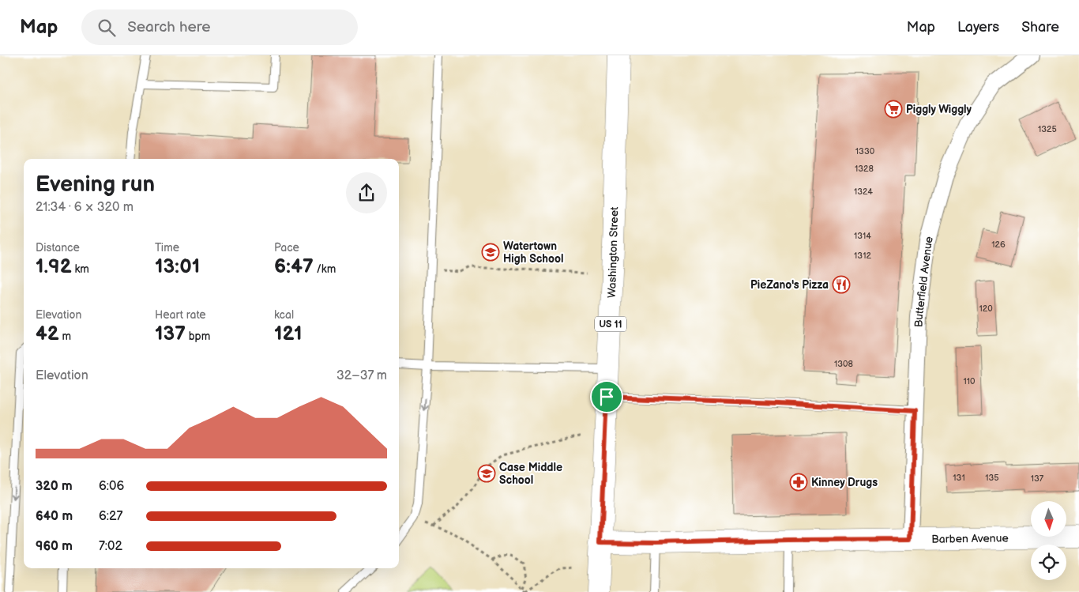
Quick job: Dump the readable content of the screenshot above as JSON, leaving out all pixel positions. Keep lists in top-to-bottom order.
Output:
{
  "streets": {
    "main road": ["Washington Street", "US 11", "Barben Avenue"],
    "street": ["Butterfield Avenue"]
  },
  "crossings": [
    ["Washington Street", "Barben Avenue"],
    ["Butterfield Avenue", "Barben Avenue"]
  ],
  "places": {
    "supermarket": ["Piggly Wiggly"],
    "school or university": ["Watertown High School", "Case Middle School"],
    "restaurant": ["PieZano's Pizza"],
    "pharmacy": ["Kinney Drugs"]
  },
  "house_numbers": [
    "1325",
    "1330",
    "1328",
    "1324",
    "1314",
    "126",
    "1312",
    "120",
    "1308",
    "110",
    "131",
    "135",
    "137"
  ],
  "north": "bottom",
  "page": {
    "header": "Map",
    "search": "Search here",
    "nav": ["Map", "Layers", "Share"],
    "heading": ["Evening run", "21:34 · 6 × 320 m"],
    "stats": [
      ["Distance", "1.92 km"],
      ["Time", "13:01"],
      ["Pace", "6:47 /km"],
      ["Elevation", "42 m"],
      ["Heart rate", "137 bpm"],
      ["kcal", "121"]
    ],
    "chart": ["Elevation", "32–37 m"],
    "list": [
      {
        "name": "320 m",
        "note": "6:06"
      },
      {
        "name": "640 m",
        "note": "6:27"
      },
      {
        "name": "960 m",
        "note": "7:02"
      }
    ]
  }
}
